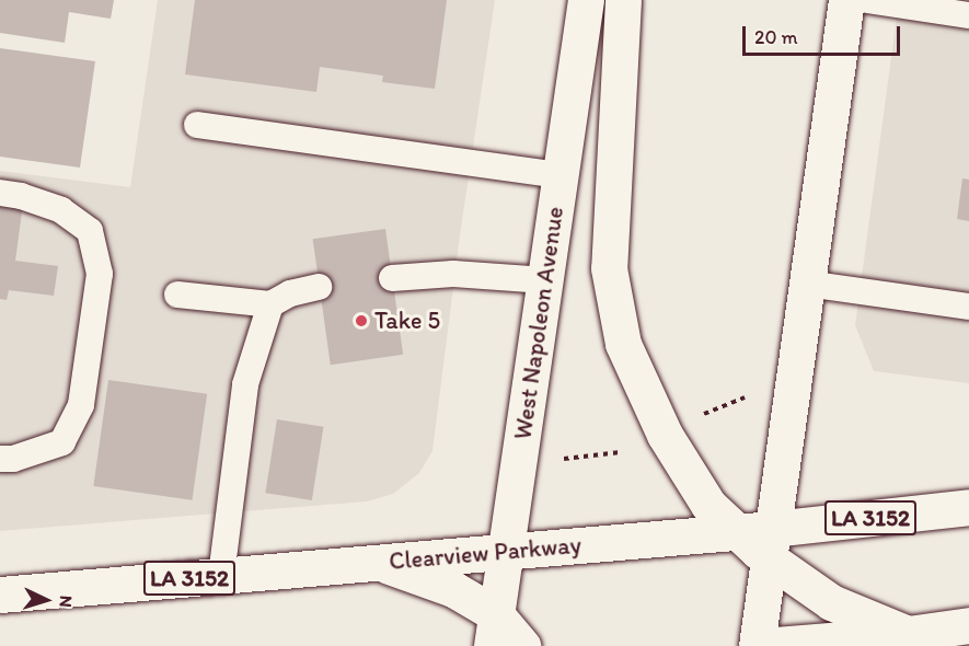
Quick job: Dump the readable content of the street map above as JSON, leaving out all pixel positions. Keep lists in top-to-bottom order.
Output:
{
  "streets": {
    "main road": ["West Napoleon Avenue", "LA 3152", "Clearview Parkway"]
  },
  "crossings": [
    ["West Napoleon Avenue", "Clearview Parkway"]
  ],
  "places": ["Take 5"],
  "scale_bar": "20 m",
  "north": "right"
}
